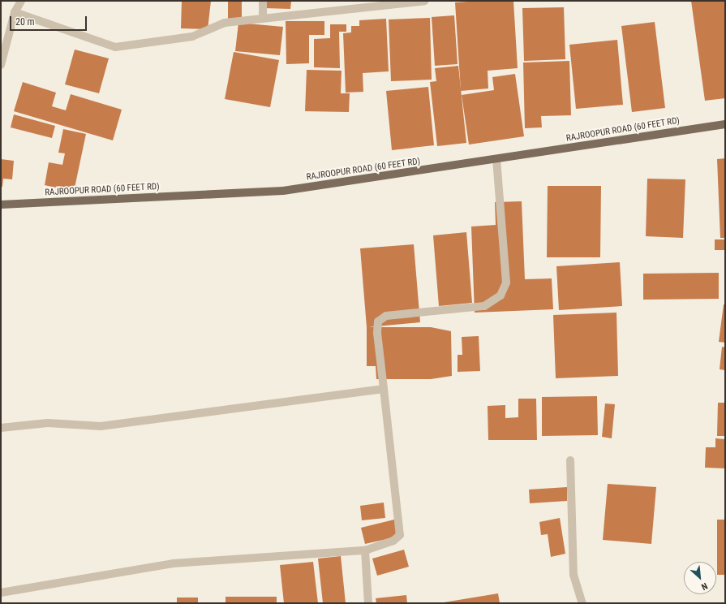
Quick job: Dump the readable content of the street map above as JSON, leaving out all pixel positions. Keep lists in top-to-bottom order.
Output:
{
  "streets": {
    "main road": ["RAJROOPUR ROAD (60 FEET RD)"]
  },
  "scale_bar": "20 m",
  "north": "bottom right"
}
